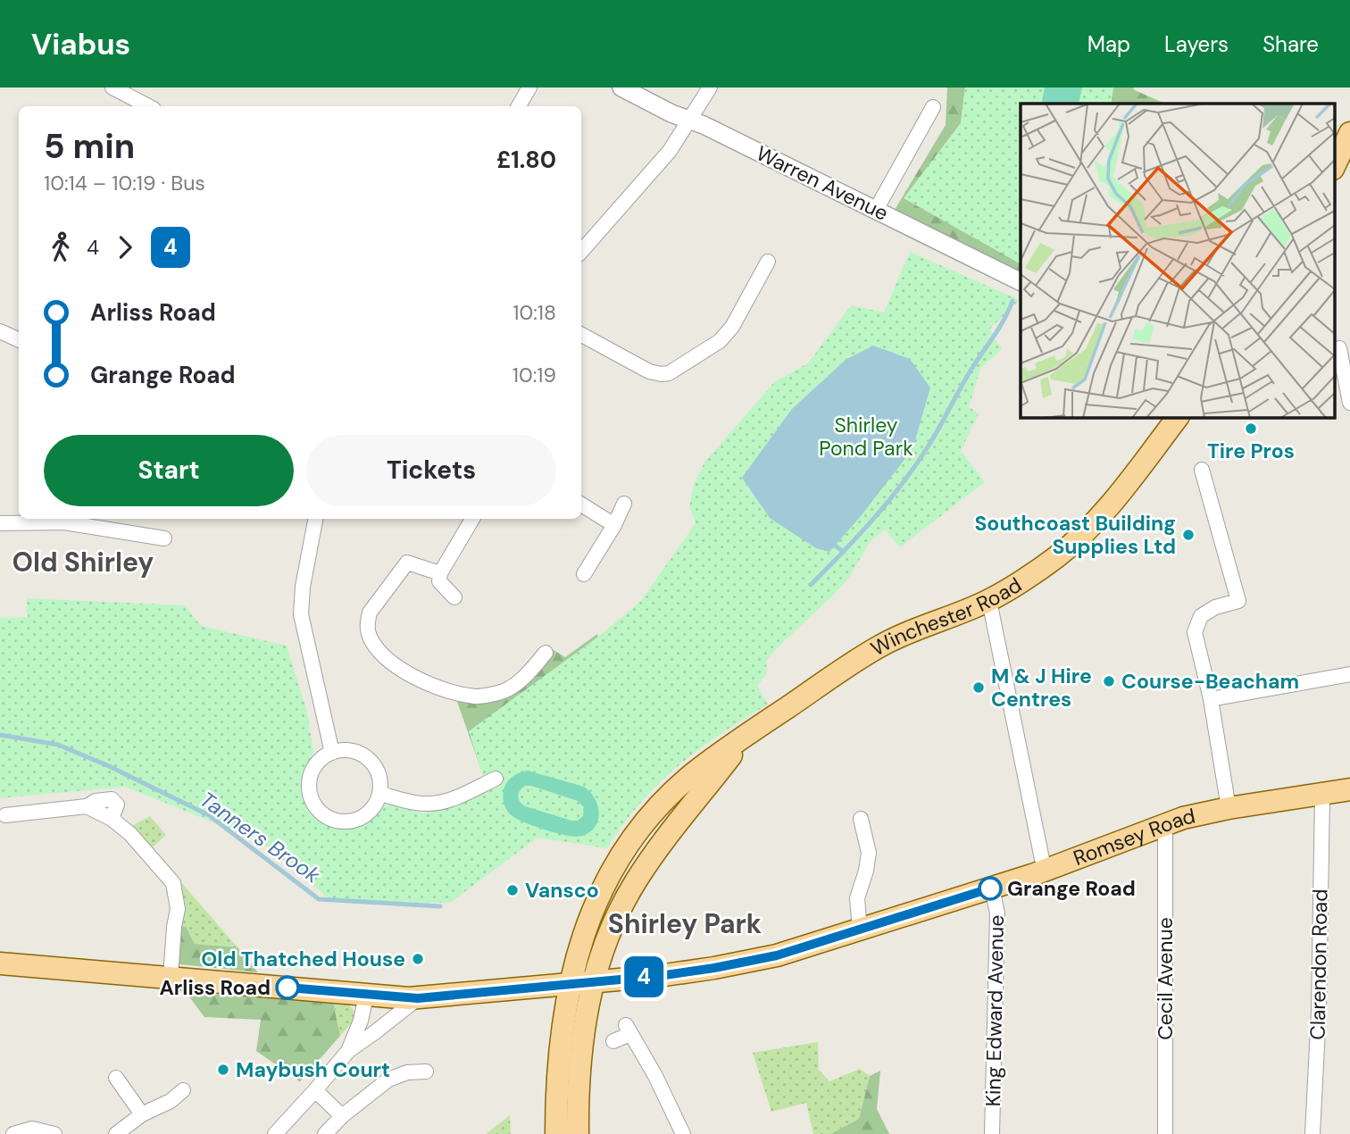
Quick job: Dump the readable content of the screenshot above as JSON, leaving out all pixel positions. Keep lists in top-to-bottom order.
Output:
{
  "streets": {
    "main road": ["Winchester Road", "Romsey Road"],
    "street": [
      "Warren Avenue",
      "Clarendon Road",
      "Cecil Avenue",
      "King Edward Avenue"
    ]
  },
  "crossings": [
    ["Winchester Road", "Romsey Road"],
    ["Romsey Road", "Clarendon Road"],
    ["Romsey Road", "Cecil Avenue"],
    ["Romsey Road", "King Edward Avenue"]
  ],
  "districts": ["Old Shirley", "Shirley Park"],
  "water": ["Tanners Brook"],
  "parks": ["Shirley Pond Park"],
  "places": [
    "Tire Pros",
    "Southcoast Building Supplies Ltd",
    "Course-Beacham",
    "M & J Hire Centres",
    "Grange Road",
    "Vansco",
    "Old Thatched House",
    "Arliss Road",
    "Maybush Court"
  ],
  "lines": ["bus line 4"],
  "page": {
    "header": "Viabus",
    "nav": ["Map", "Layers", "Share"],
    "on_map": "4",
    "heading": ["5 min", "10:14 – 10:19 · Bus", "£1.80"],
    "legs": ["4", "4"],
    "list": [
      {
        "name": "Arliss Road",
        "value": "10:18"
      },
      {
        "name": "Grange Road",
        "value": "10:19"
      }
    ],
    "buttons": ["Start", "Tickets"]
  }
}
